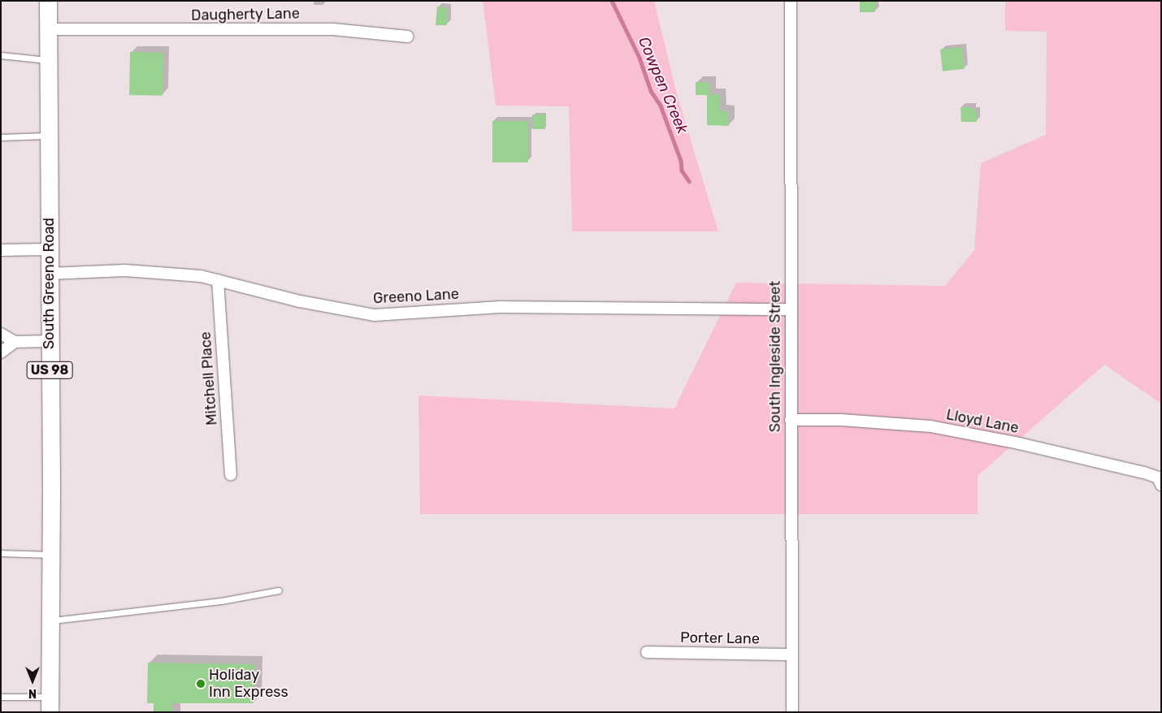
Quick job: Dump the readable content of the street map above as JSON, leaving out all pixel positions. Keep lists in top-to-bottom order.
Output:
{
  "streets": {
    "main road": ["South Greeno Road", "US 98"],
    "street": [
      "Daugherty Lane",
      "Greeno Lane",
      "South Ingleside Street",
      "Mitchell Place",
      "Lloyd Lane",
      "Porter Lane"
    ]
  },
  "crossings": [
    ["Daugherty Lane", "South Greeno Road"],
    ["South Greeno Road", "Greeno Lane"],
    ["Greeno Lane", "South Ingleside Street"],
    ["Greeno Lane", "Mitchell Place"],
    ["South Ingleside Street", "Lloyd Lane"],
    ["South Ingleside Street", "Porter Lane"]
  ],
  "water": ["Cowpen Creek"],
  "places": ["Holiday Inn Express"],
  "north": "bottom"
}
